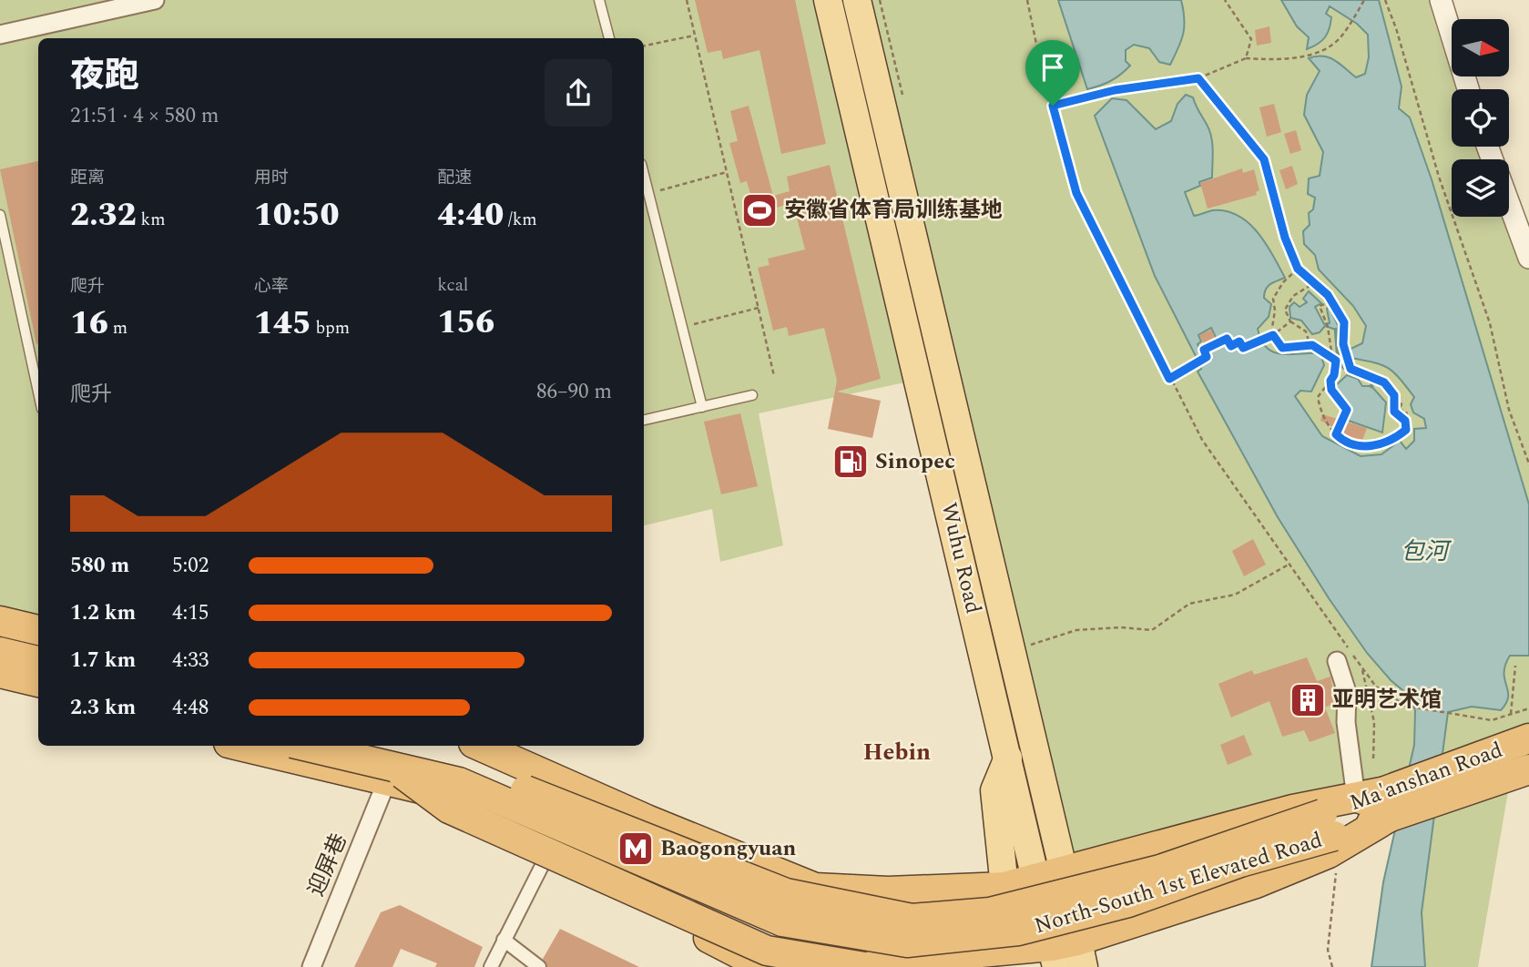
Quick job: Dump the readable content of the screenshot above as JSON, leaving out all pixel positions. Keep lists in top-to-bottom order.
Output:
{
  "streets": {
    "highway": ["Ma'anshan Road", "North-South 1st Elevated Road"],
    "main road": ["Wuhu Road"],
    "street": ["迎屏巷"]
  },
  "crossings": [
    ["Ma'anshan Road", "North-South 1st Elevated Road"],
    ["迎屏巷", "North-South 1st Elevated Road"]
  ],
  "districts": ["Hebin"],
  "water": ["包河"],
  "places": {
    "sports": ["安徽省体育局训练基地"],
    "fuel station": ["Sinopec"],
    "building": ["亚明艺术馆"],
    "metro station": ["Baogongyuan"]
  },
  "north": "right",
  "page": {
    "heading": ["夜跑", "21:51 · 4 × 580 m"],
    "stats": [
      ["距离", "2.32 km"],
      ["用时", "10:50"],
      ["配速", "4:40 /km"],
      ["爬升", "16 m"],
      ["心率", "145 bpm"],
      ["kcal", "156"]
    ],
    "chart": ["爬升", "86–90 m"],
    "list": [
      {
        "name": "580 m",
        "note": "5:02"
      },
      {
        "name": "1.2 km",
        "note": "4:15"
      },
      {
        "name": "1.7 km",
        "note": "4:33"
      },
      {
        "name": "2.3 km",
        "note": "4:48"
      }
    ]
  }
}
